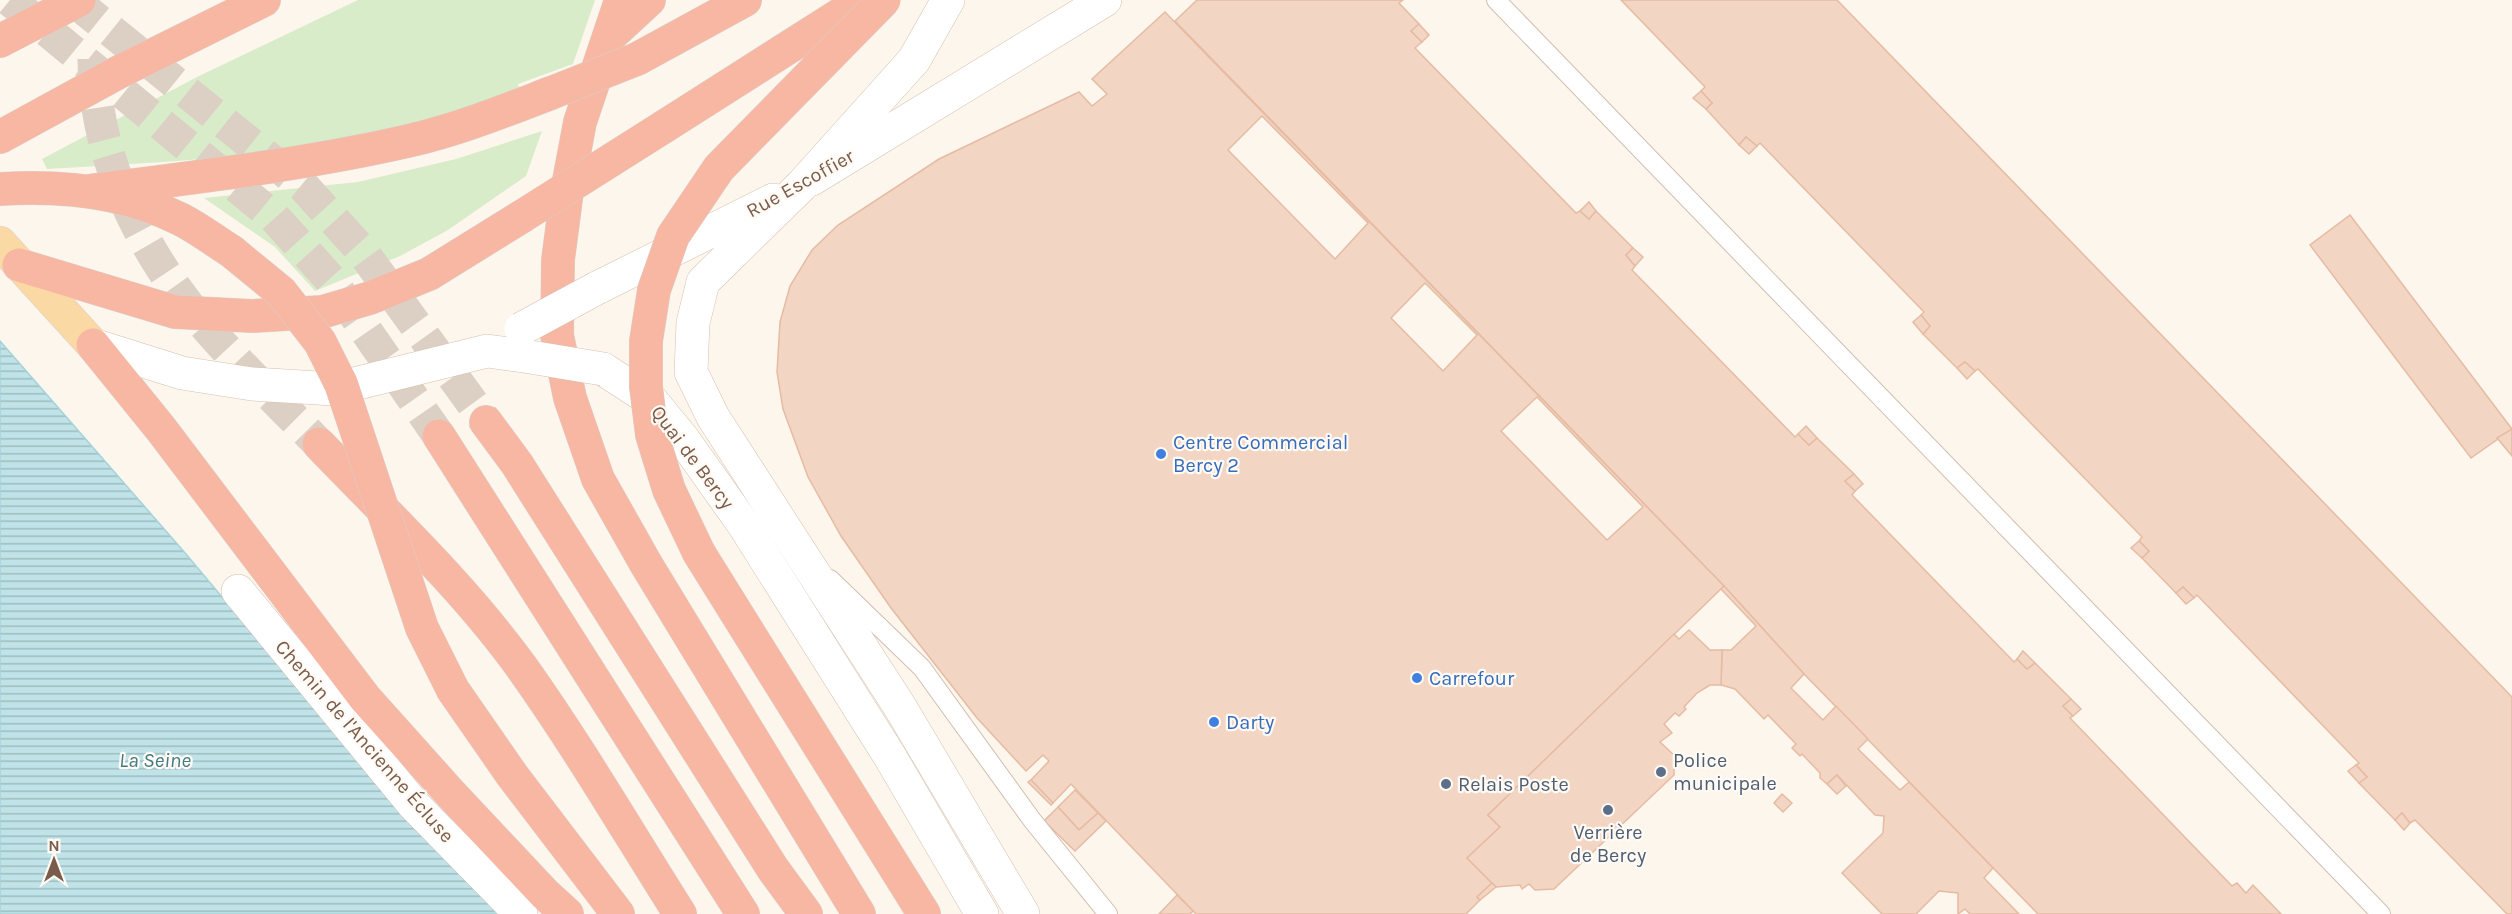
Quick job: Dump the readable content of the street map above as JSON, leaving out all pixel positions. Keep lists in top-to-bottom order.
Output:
{
  "streets": {
    "main road": ["Rue Escoffier", "Quai de Bercy", "Chemin de l'Ancienne Écluse"]
  },
  "crossings": [
    ["Rue Escoffier", "Quai de Bercy"]
  ],
  "water": ["La Seine"],
  "places": [
    "Centre Commercial Bercy 2",
    "Carrefour",
    "Darty",
    "Police municipale",
    "Relais Poste",
    "Verrière de Bercy"
  ],
  "north": "top"
}
